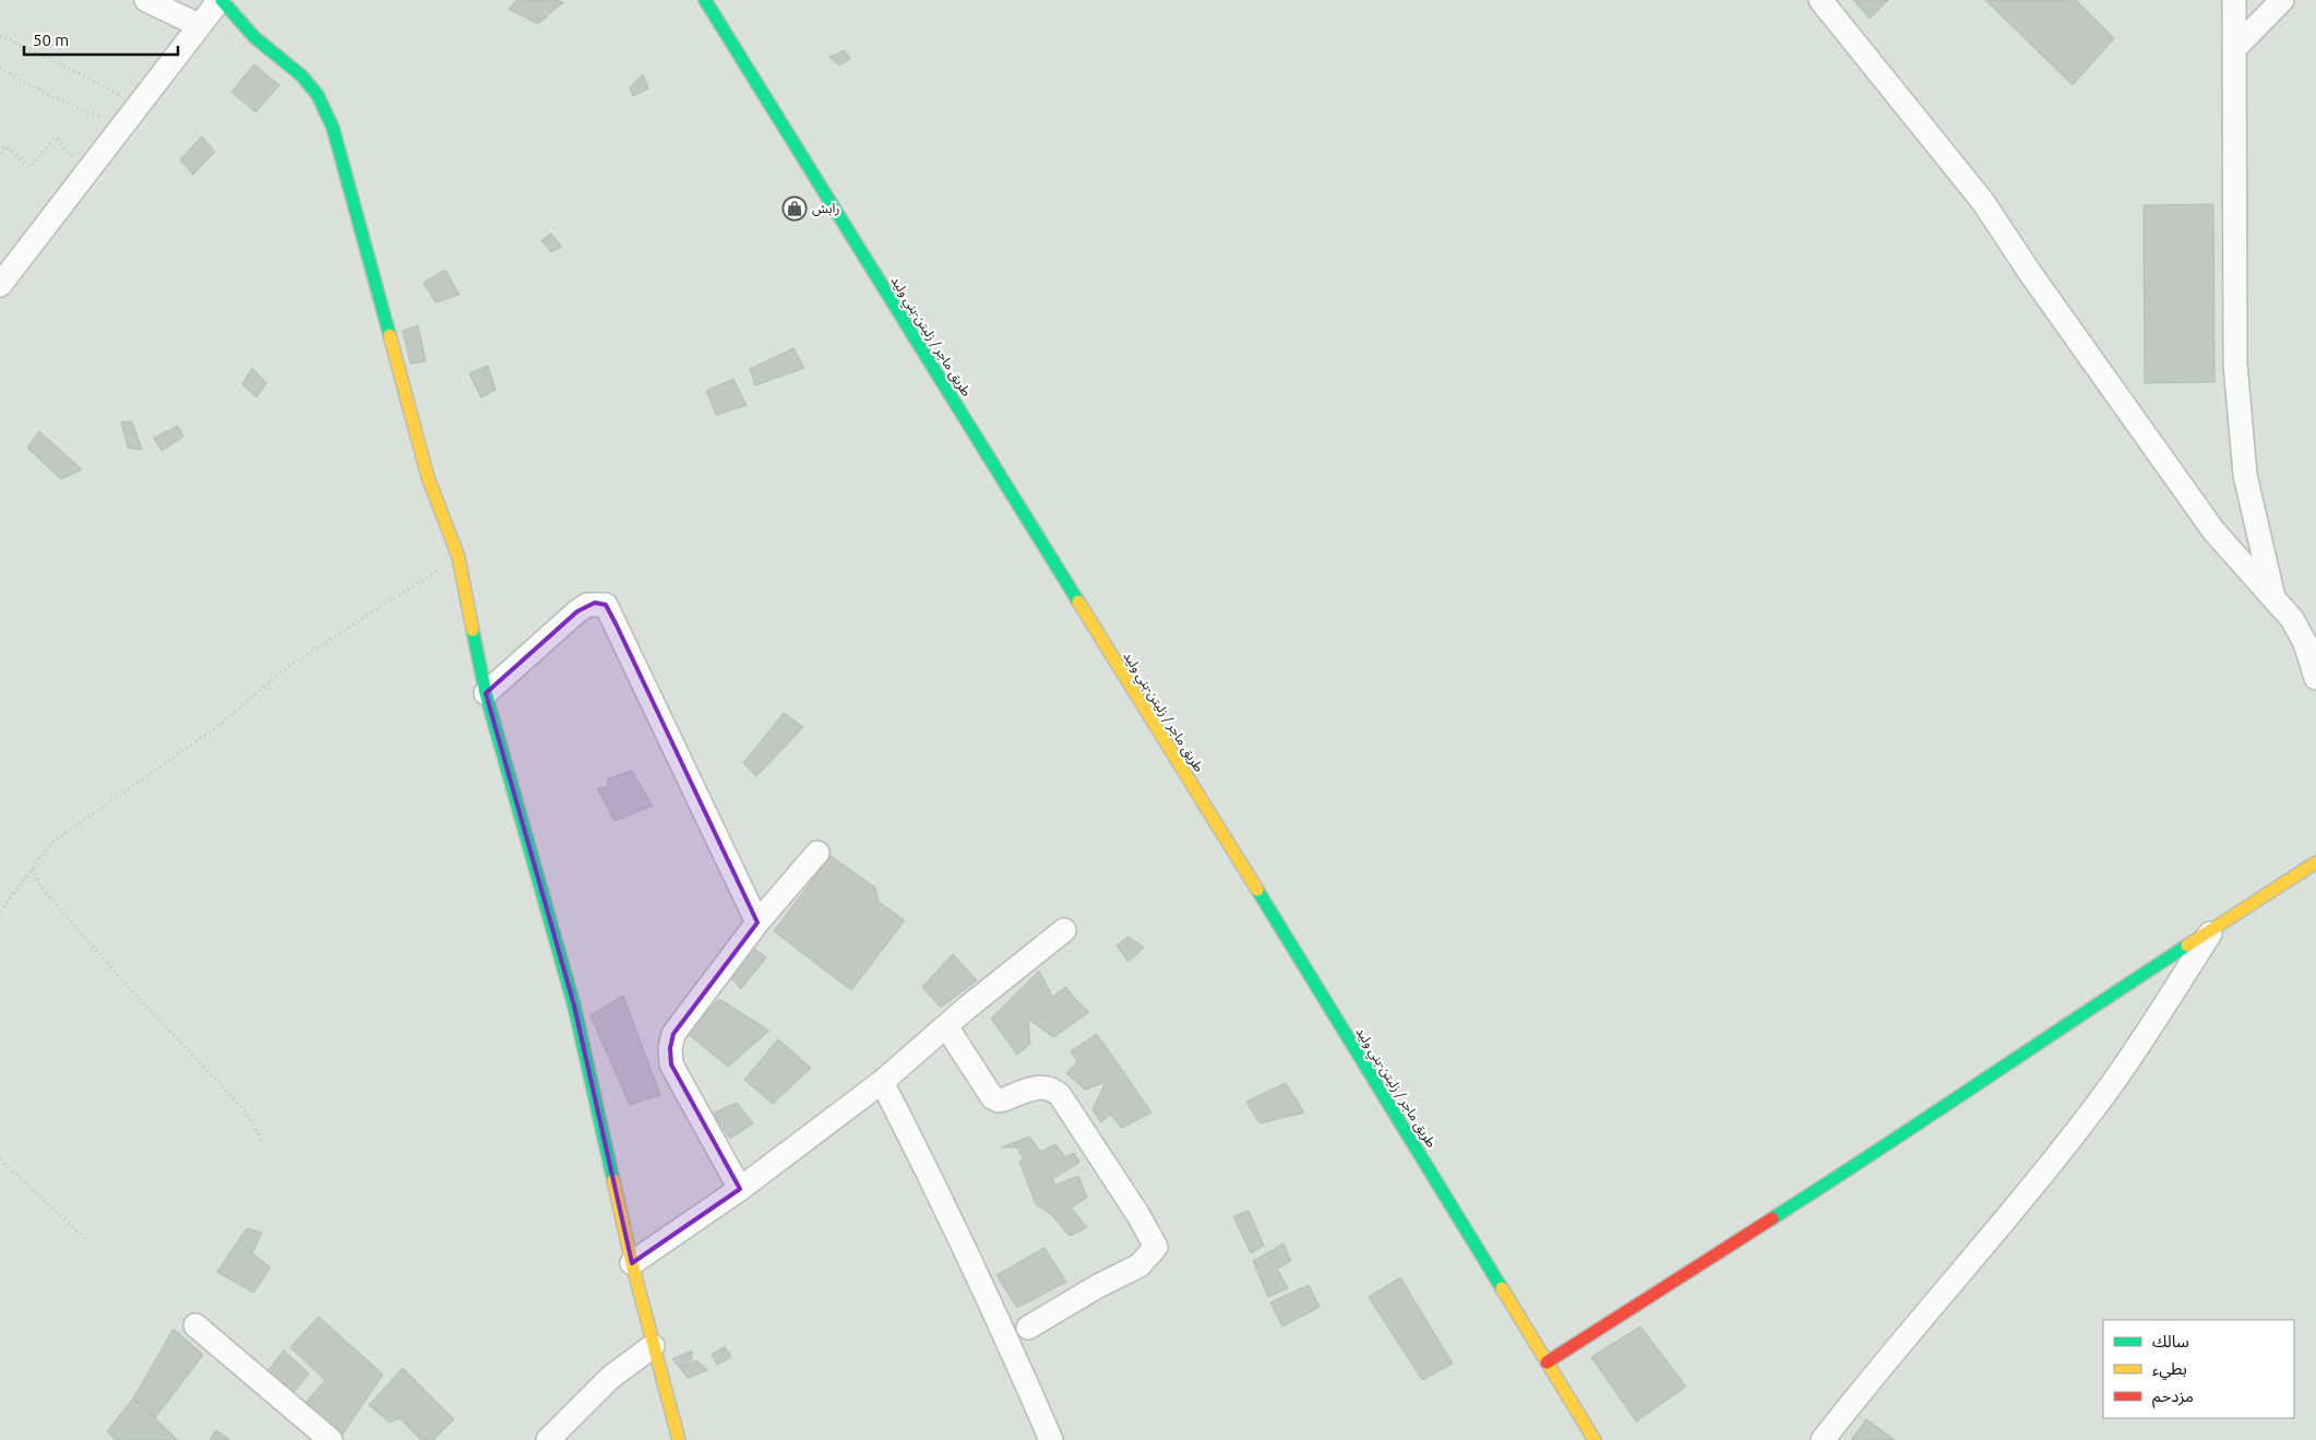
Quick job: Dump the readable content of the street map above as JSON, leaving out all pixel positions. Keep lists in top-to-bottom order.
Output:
{
  "streets": {
    "main road": ["طريق ماجر / زليتن-بني وليد"]
  },
  "places": {
    "shop": ["رابش"]
  },
  "legend": ["سالك", "بطيء", "مزدحم"],
  "scale_bar": "50 m"
}
